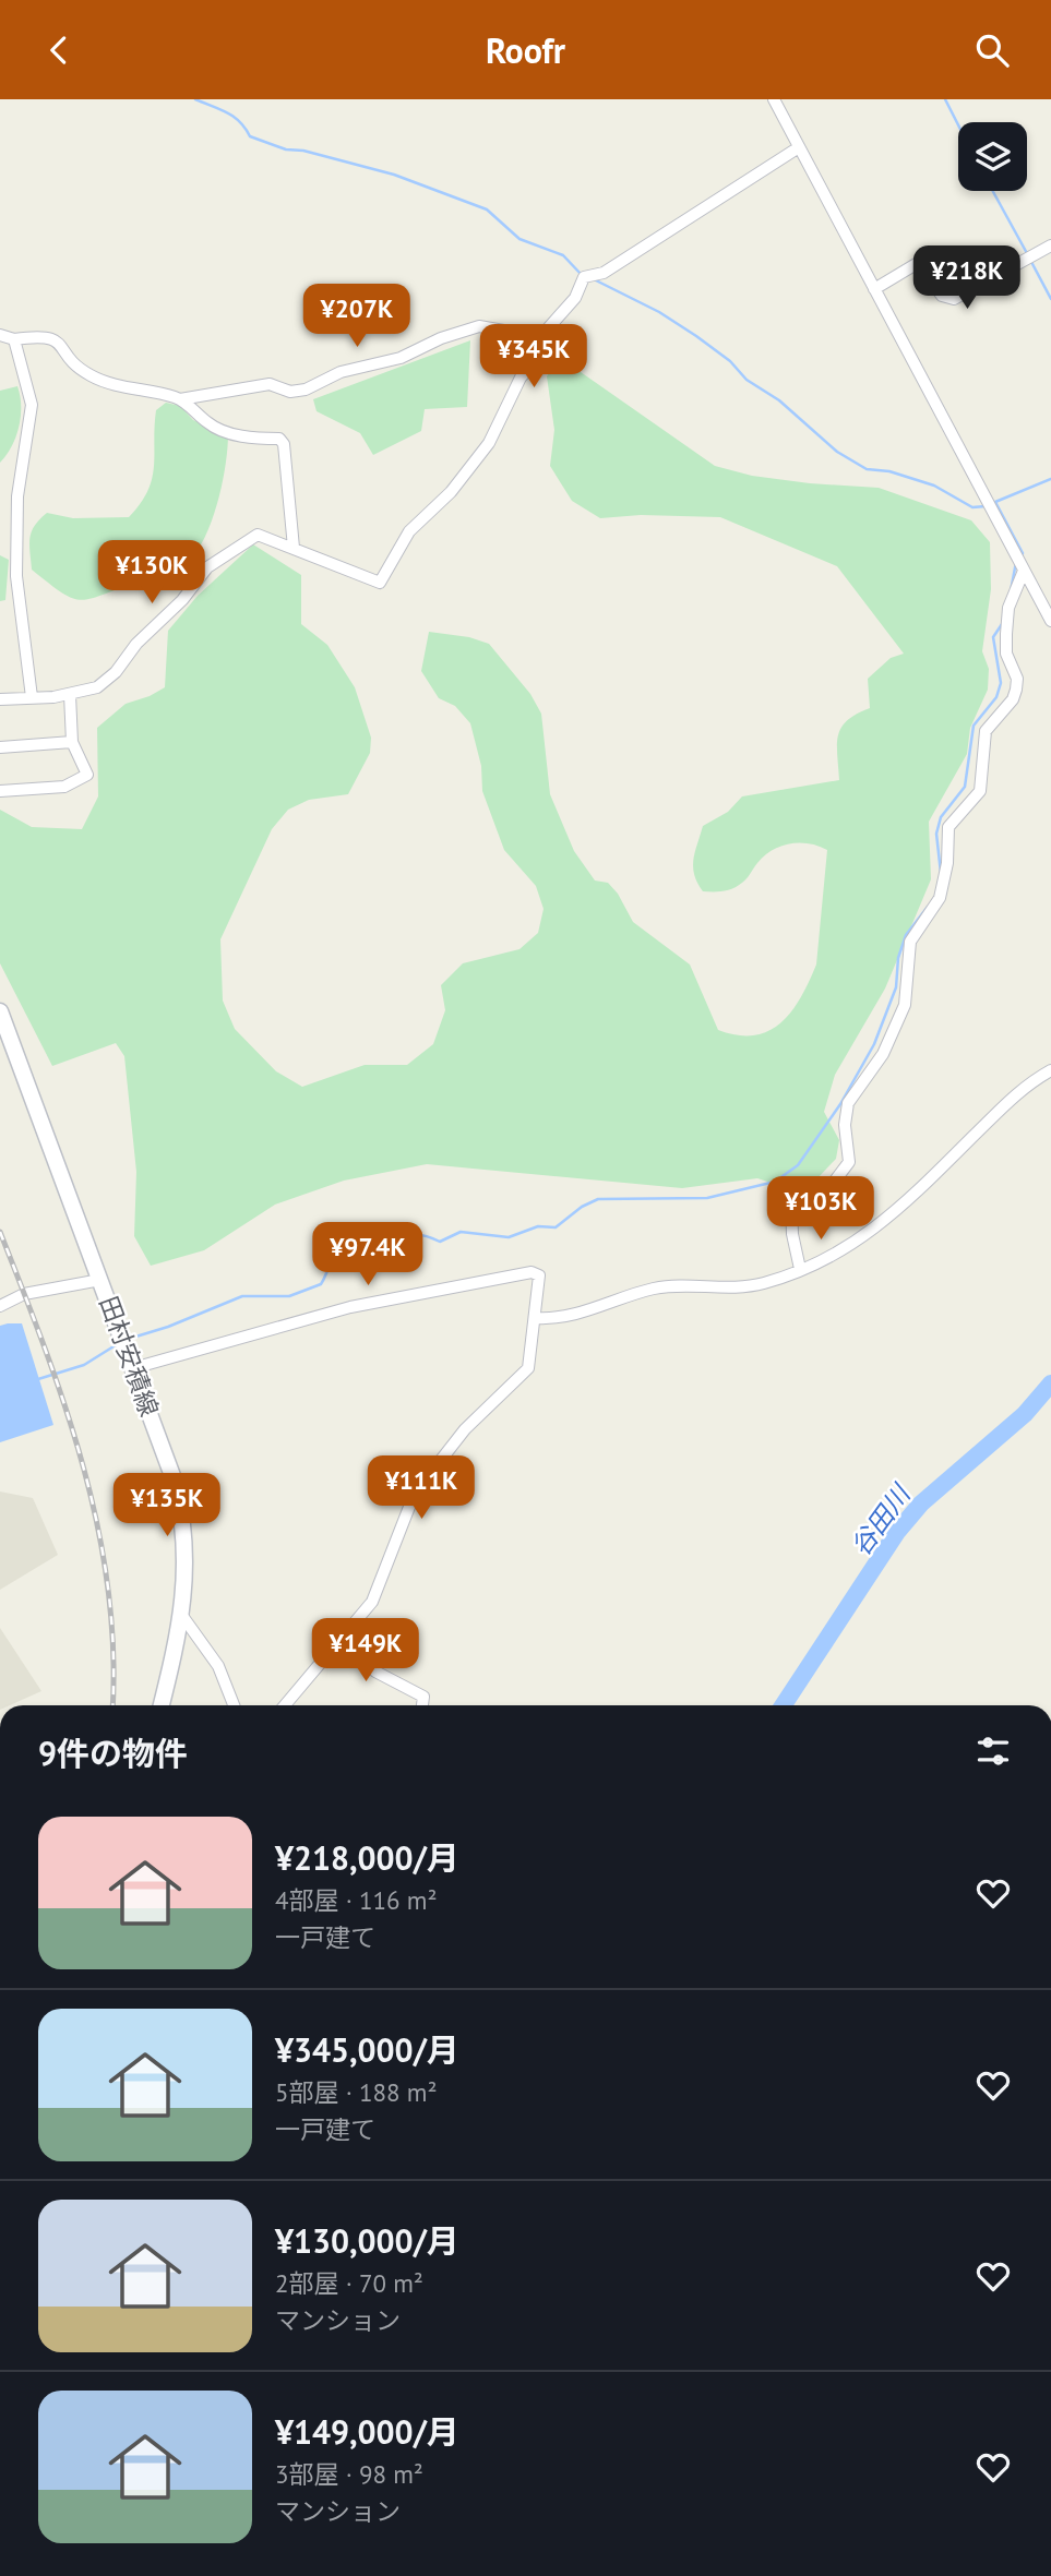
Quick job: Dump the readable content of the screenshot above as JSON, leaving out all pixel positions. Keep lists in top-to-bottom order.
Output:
{
  "streets": {
    "main road": ["田村安積線"]
  },
  "water": ["谷田川"],
  "page": {
    "header": "Roofr",
    "price": [
      "¥218K",
      "¥207K",
      "¥345K",
      "¥130K",
      "¥103K",
      "¥97.4K",
      "¥111K",
      "¥135K",
      "¥149K"
    ],
    "heading": "9件の物件",
    "list": [
      {
        "name": "¥218,000/月",
        "note": "4部屋 · 116 m² · 一戸建て"
      },
      {
        "name": "¥345,000/月",
        "note": "5部屋 · 188 m² · 一戸建て"
      },
      {
        "name": "¥130,000/月",
        "note": "2部屋 · 70 m² · マンション"
      },
      {
        "name": "¥149,000/月",
        "note": "3部屋 · 98 m² · マンション"
      }
    ]
  }
}
